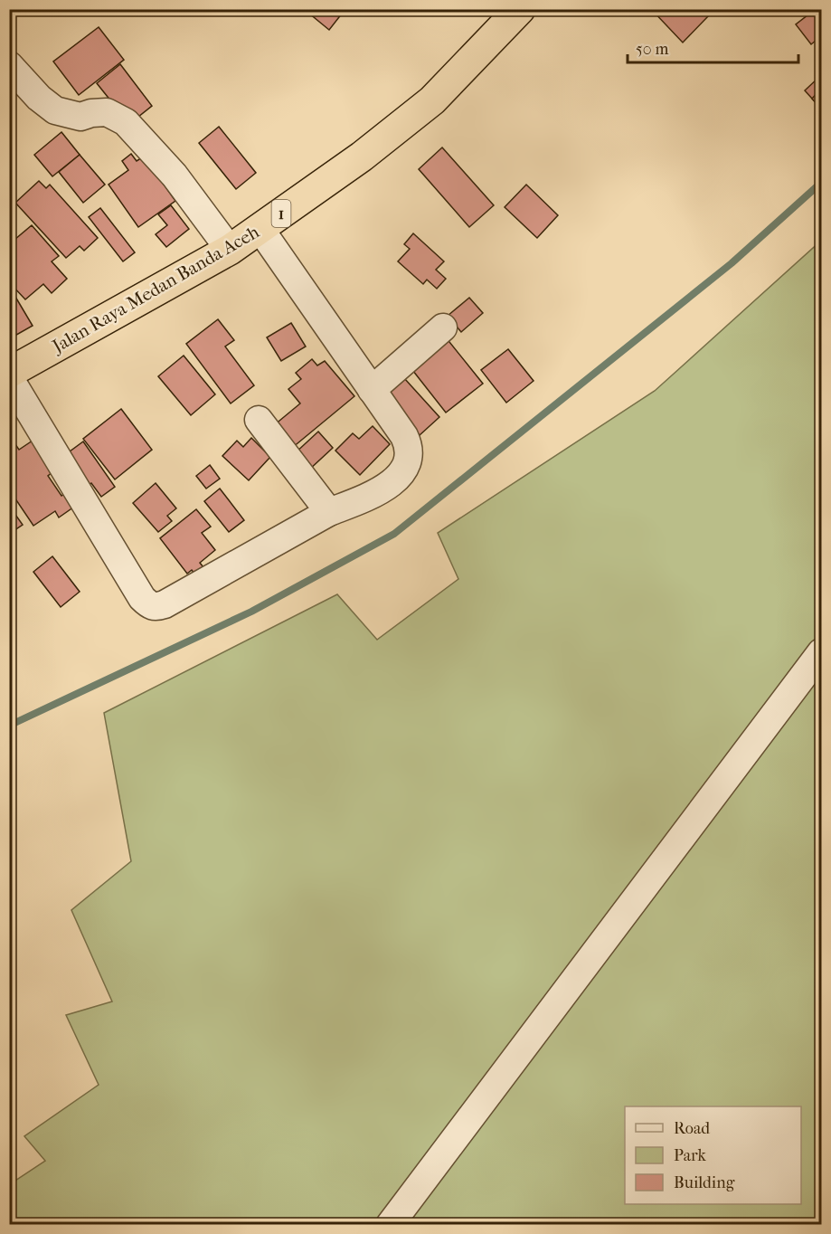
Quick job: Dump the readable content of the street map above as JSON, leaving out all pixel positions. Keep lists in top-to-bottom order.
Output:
{
  "streets": {
    "highway": ["1", "Jalan Raya Medan Banda Aceh"]
  },
  "legend": ["Road", "Park", "Building"],
  "scale_bar": "50 m"
}
